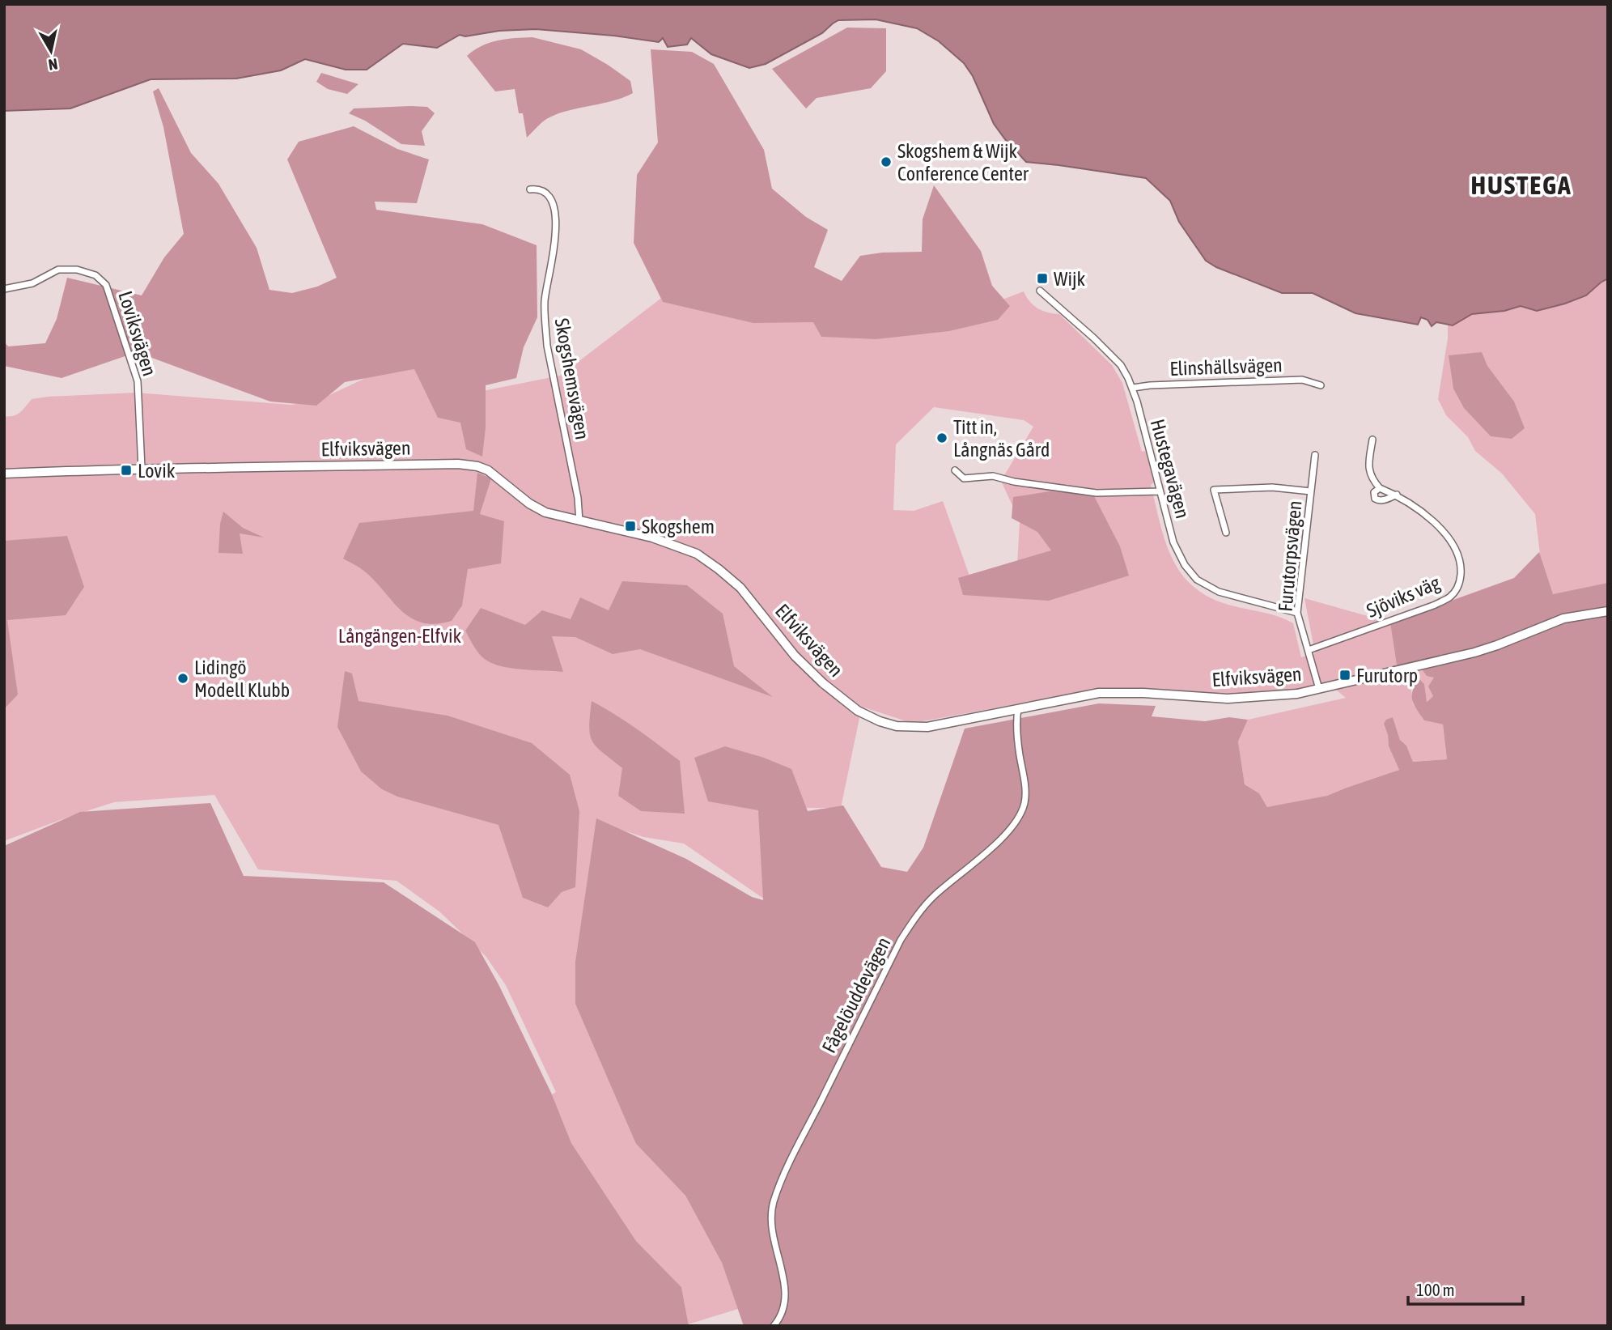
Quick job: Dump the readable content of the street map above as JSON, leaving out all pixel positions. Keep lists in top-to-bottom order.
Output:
{
  "streets": {
    "street": [
      "Loviksvägen",
      "Elinshällsvägen",
      "Skogshemsvägen",
      "Elfviksvägen",
      "Hustegavägen",
      "Furutorpsvägen",
      "Sjöviks väg",
      "Fågelöuddevägen"
    ]
  },
  "crossings": [
    ["Loviksvägen", "Elfviksvägen"],
    ["Elinshällsvägen", "Hustegavägen"],
    ["Skogshemsvägen", "Elfviksvägen"],
    ["Elfviksvägen", "Furutorpsvägen"],
    ["Elfviksvägen", "Fågelöuddevägen"],
    ["Hustegavägen", "Furutorpsvägen"],
    ["Furutorpsvägen", "Sjöviks väg"]
  ],
  "districts": ["HUSTEGA"],
  "parks": ["Långängen-Elfvik"],
  "places": {
    "other": ["Skogshem & Wijk Conference Center", "Titt in, Långnäs Gård", "Lidingö Modell Klubb"],
    "transit": [
      "Wijk",
      "Lovik",
      "Skogshem",
      "Furutorp"
    ]
  },
  "scale_bar": "100 m",
  "north": "bottom"
}
